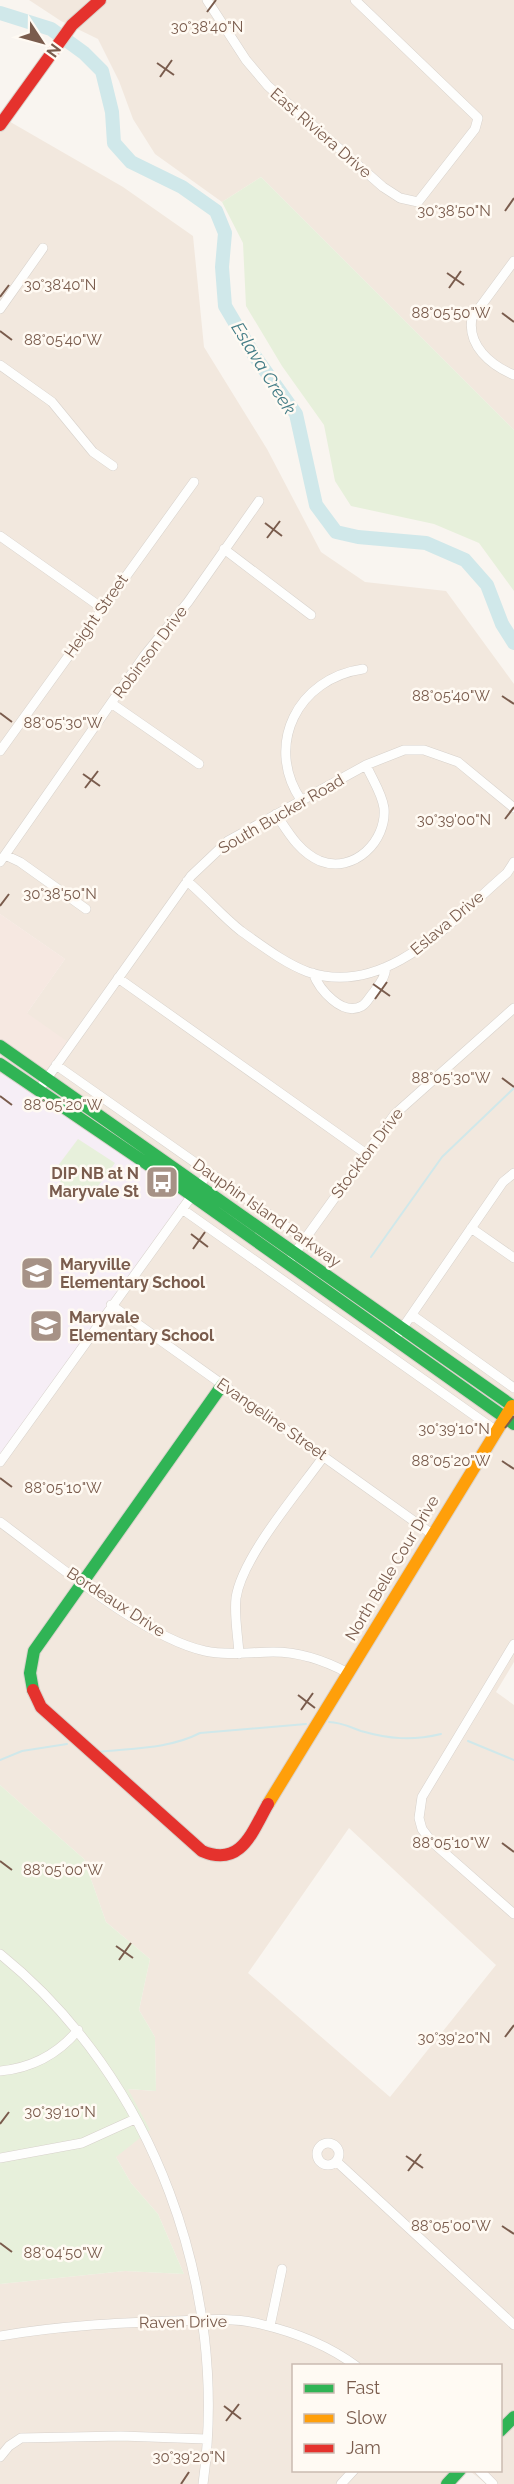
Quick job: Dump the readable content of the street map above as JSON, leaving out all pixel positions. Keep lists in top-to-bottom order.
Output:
{
  "streets": {
    "street": [
      "East Riviera Drive",
      "Height Street",
      "Robinson Drive",
      "South Bucker Road",
      "Eslava Drive",
      "Stockton Drive",
      "Dauphin Island Parkway",
      "Evangeline Street",
      "North Belle Cour Drive",
      "Bordeaux Drive",
      "Raven Drive"
    ]
  },
  "crossings": [
    ["South Bucker Road", "Eslava Drive"],
    ["South Bucker Road", "Dauphin Island Parkway"],
    ["Stockton Drive", "Dauphin Island Parkway"],
    ["Dauphin Island Parkway", "North Belle Cour Drive"],
    ["Evangeline Street", "North Belle Cour Drive"],
    ["North Belle Cour Drive", "Bordeaux Drive"]
  ],
  "water": ["Eslava Creek"],
  "places": {
    "bus stop": ["DIP NB at N Maryvale St"],
    "school or university": ["Maryville Elementary School", "Maryvale Elementary School"]
  },
  "legend": ["Fast", "Slow", "Jam"],
  "north": "bottom right",
  "coordinates": [
    "30°38'40\"N",
    "30°38'50\"N",
    "88°05'50\"W",
    "88°05'40\"W",
    "88°05'30\"W",
    "30°39'00\"N",
    "88°05'20\"W",
    "30°39'10\"N",
    "88°05'10\"W",
    "88°05'00\"W",
    "30°39'20\"N",
    "88°04'50\"W"
  ]
}
